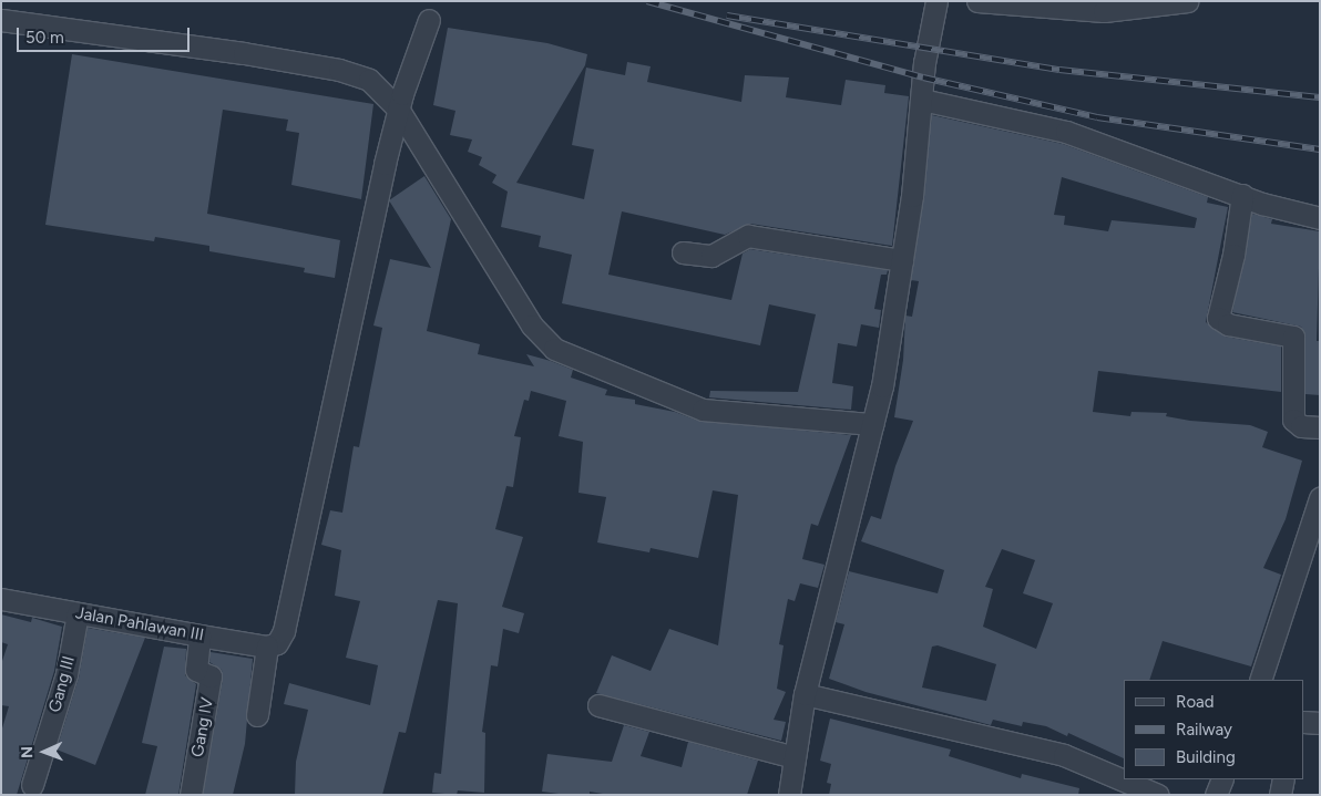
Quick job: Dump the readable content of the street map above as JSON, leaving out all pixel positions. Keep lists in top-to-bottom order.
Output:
{
  "streets": {
    "street": ["Jalan Pahlawan III", "Gang III", "Gang IV"]
  },
  "crossings": [
    ["Jalan Pahlawan III", "Gang III"],
    ["Jalan Pahlawan III", "Gang IV"]
  ],
  "legend": ["Road", "Railway", "Building"],
  "scale_bar": "50 m",
  "north": "left"
}
